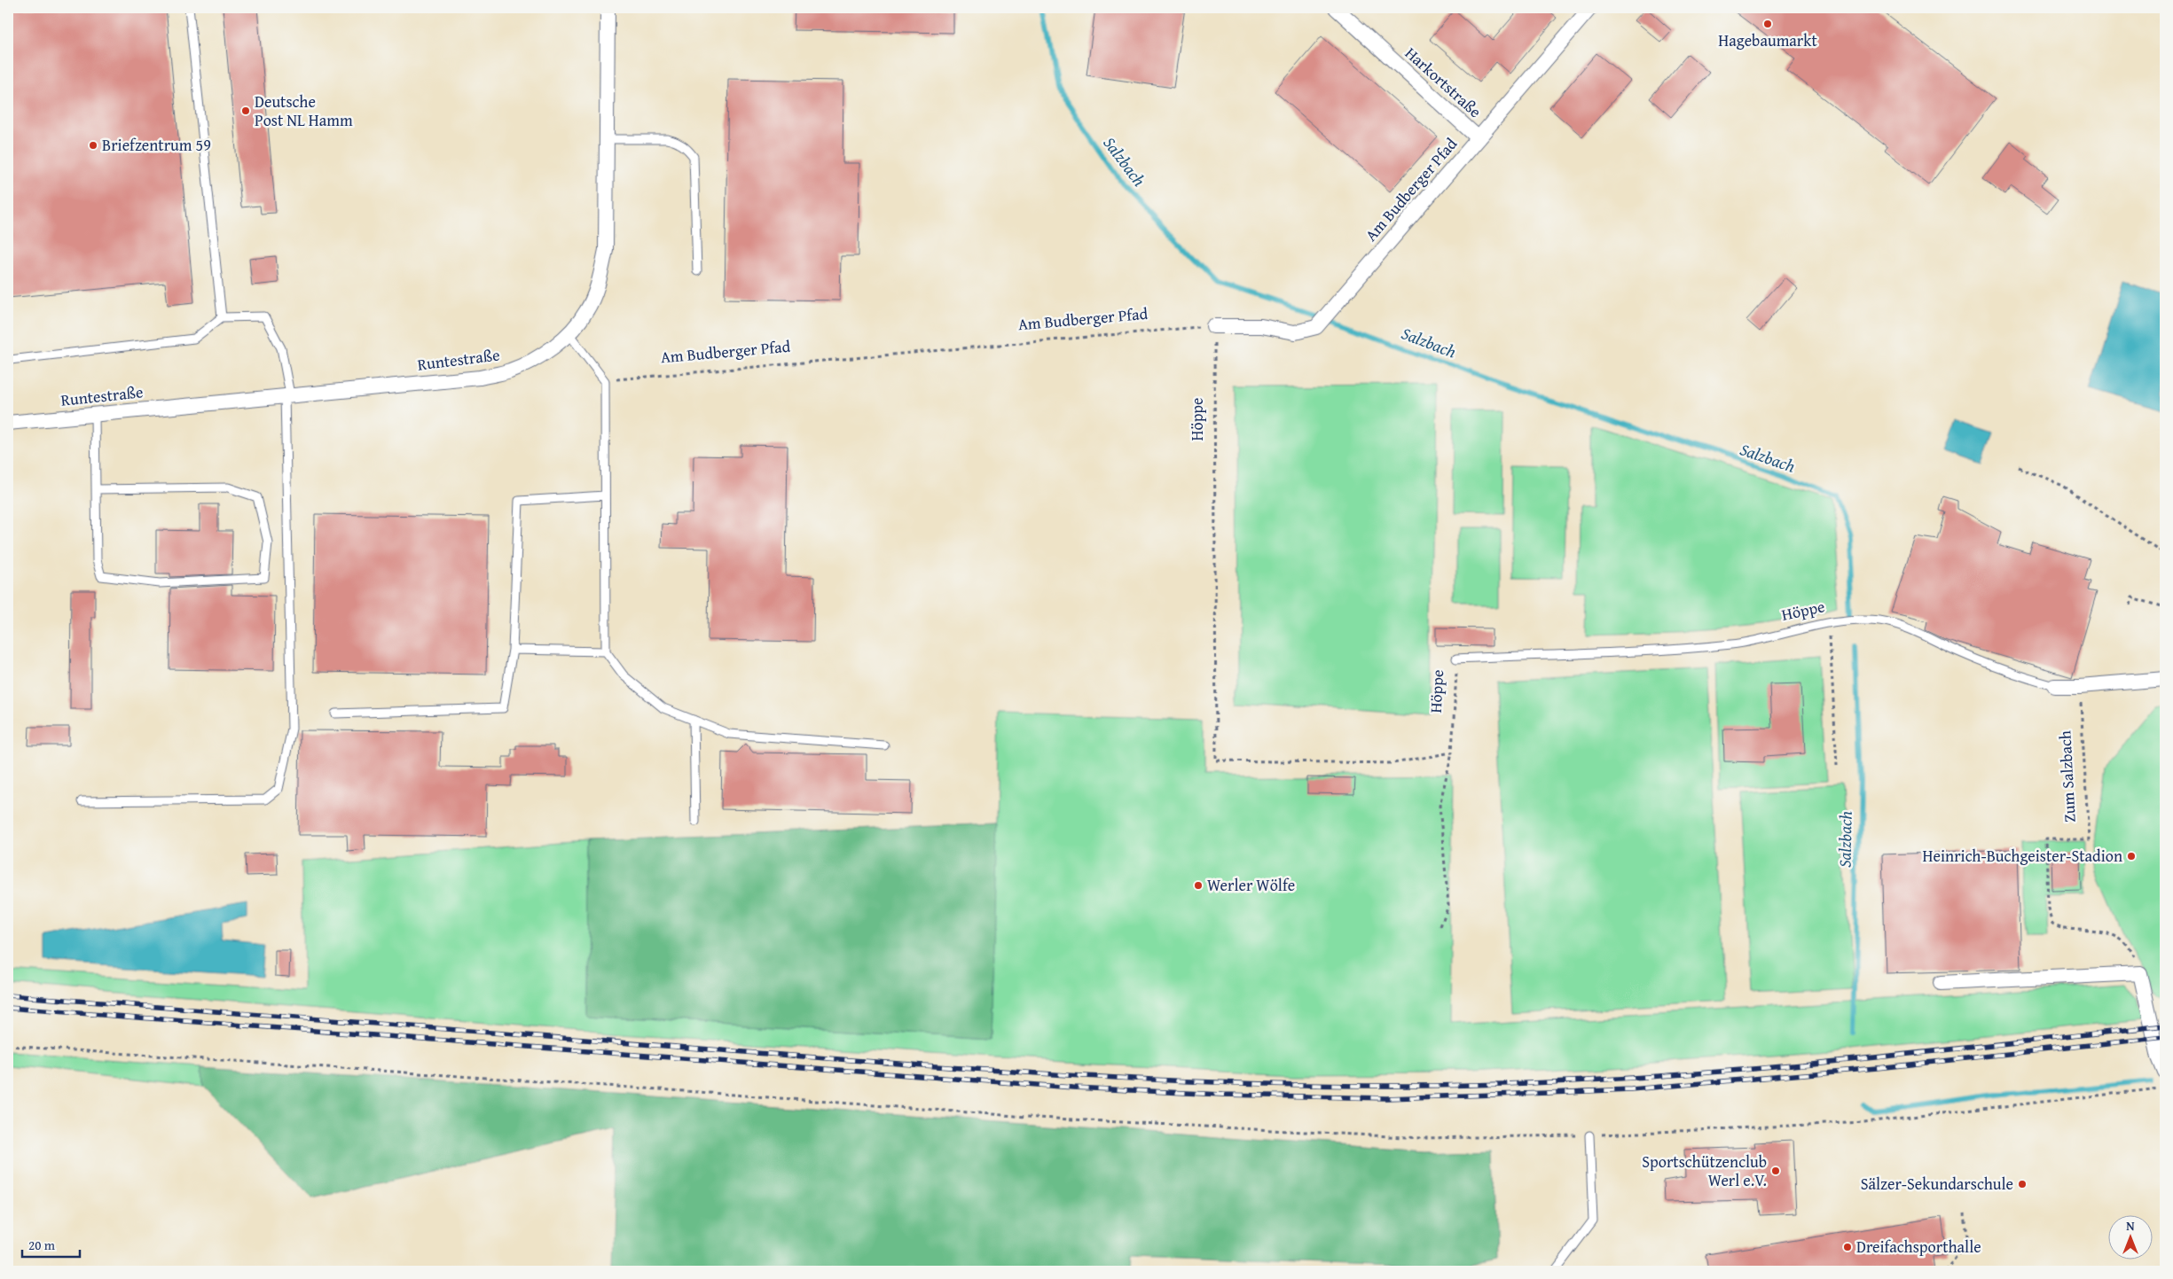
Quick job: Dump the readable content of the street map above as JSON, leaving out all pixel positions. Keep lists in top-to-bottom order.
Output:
{
  "streets": {
    "street": [
      "Harkortstraße",
      "Am Budberger Pfad",
      "Runtestraße",
      "Höppe"
    ],
    "path": ["Zum Salzbach"]
  },
  "crossings": [
    ["Harkortstraße", "Am Budberger Pfad"],
    ["Am Budberger Pfad", "Höppe"],
    ["Höppe", "Zum Salzbach"]
  ],
  "water": ["Salzbach"],
  "places": [
    "Hagebaumarkt",
    "Deutsche Post NL Hamm",
    "Briefzentrum 59",
    "Heinrich-Buchgeister-Stadion",
    "Werler Wölfe",
    "Sportschützenclub Werl e.V.",
    "Sälzer-Sekundarschule",
    "Dreifachsporthalle"
  ],
  "scale_bar": "20 m",
  "north": "top"
}
